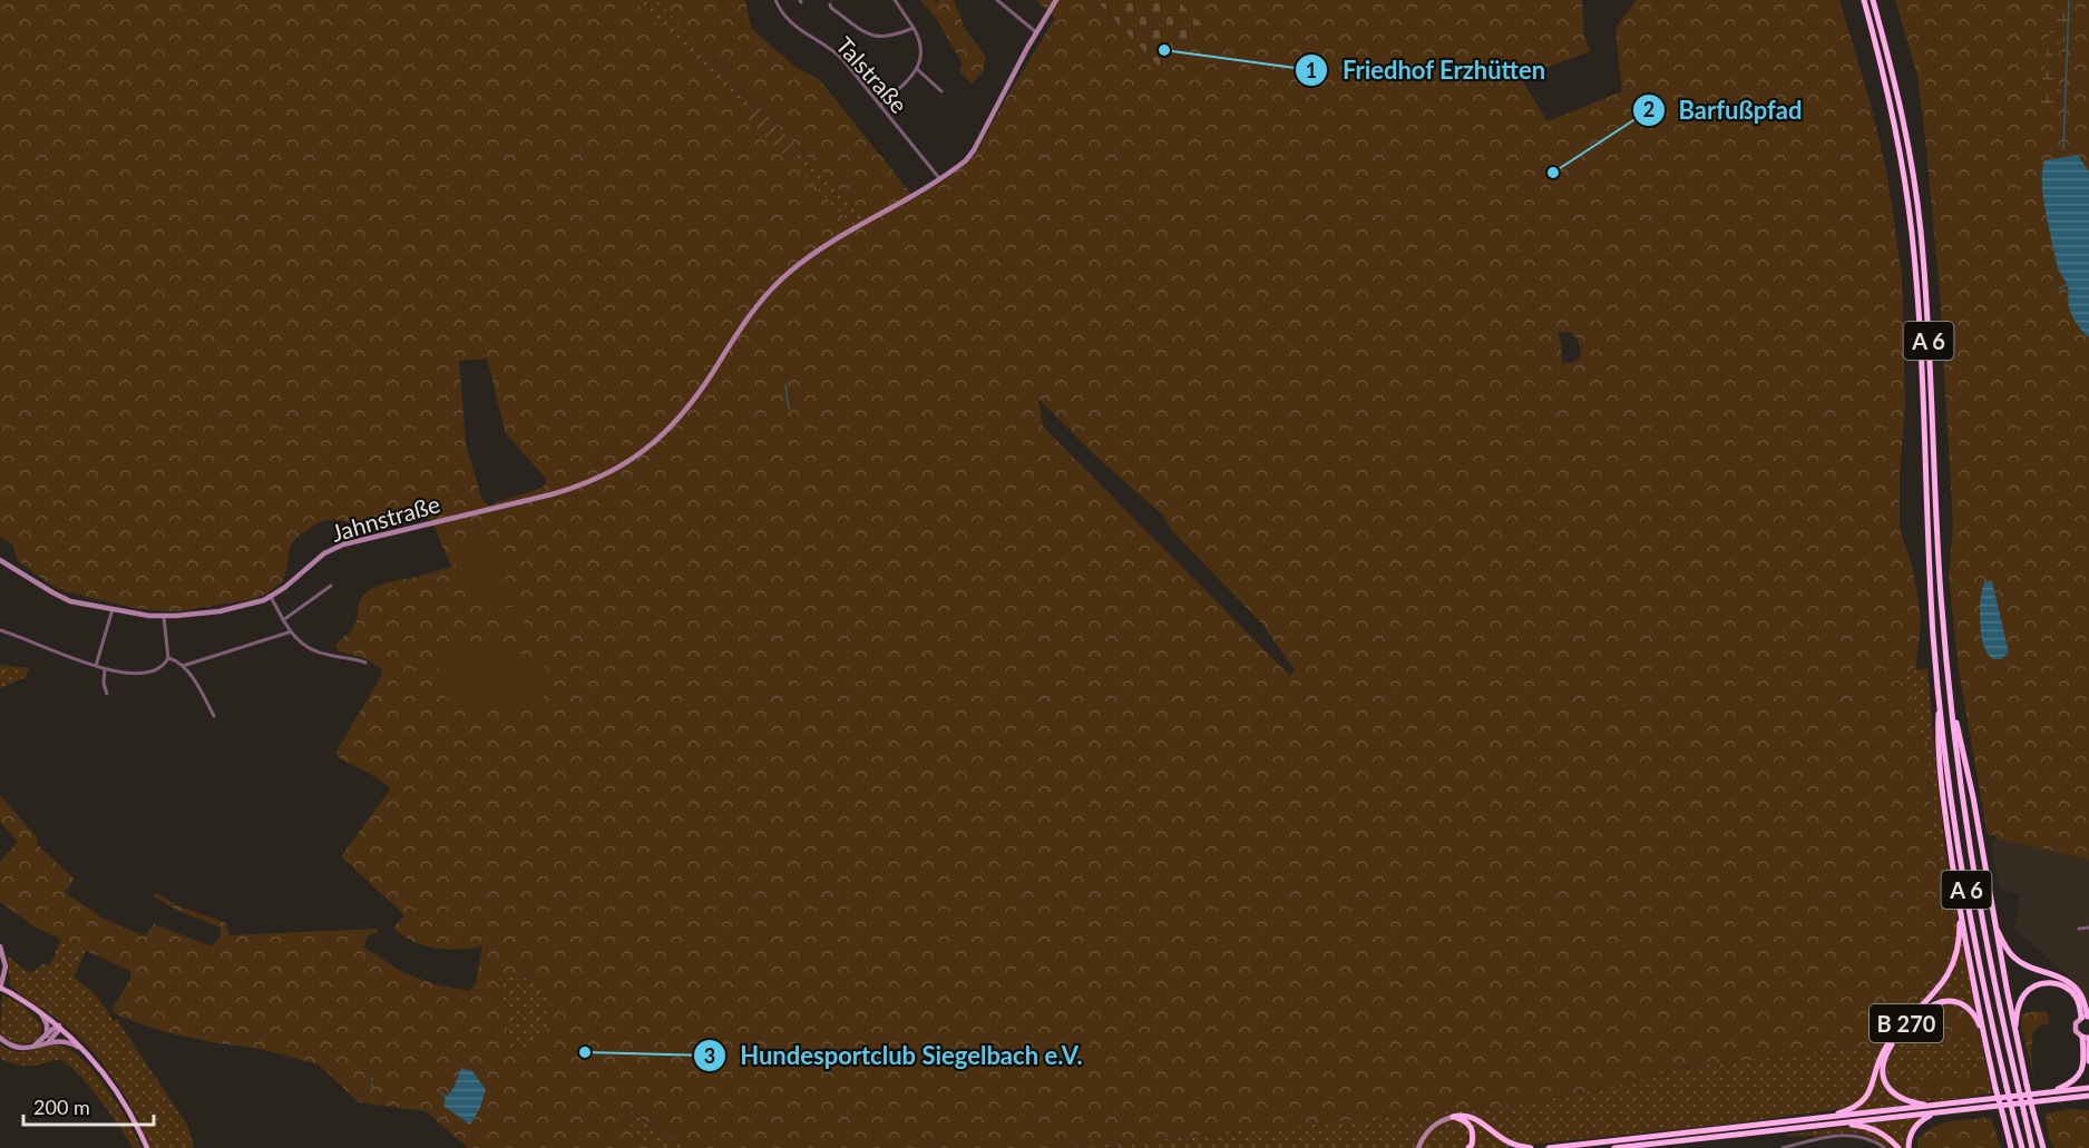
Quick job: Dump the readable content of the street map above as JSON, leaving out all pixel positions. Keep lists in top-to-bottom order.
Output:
{
  "streets": {
    "highway": ["A 6", "B 270"],
    "street": ["Talstraße", "Jahnstraße"]
  },
  "crossings": [
    ["Talstraße", "Jahnstraße"]
  ],
  "places": ["Friedhof Erzhütten", "Barfußpfad", "Hundesportclub Siegelbach e.V."],
  "scale_bar": "200 m"
}
